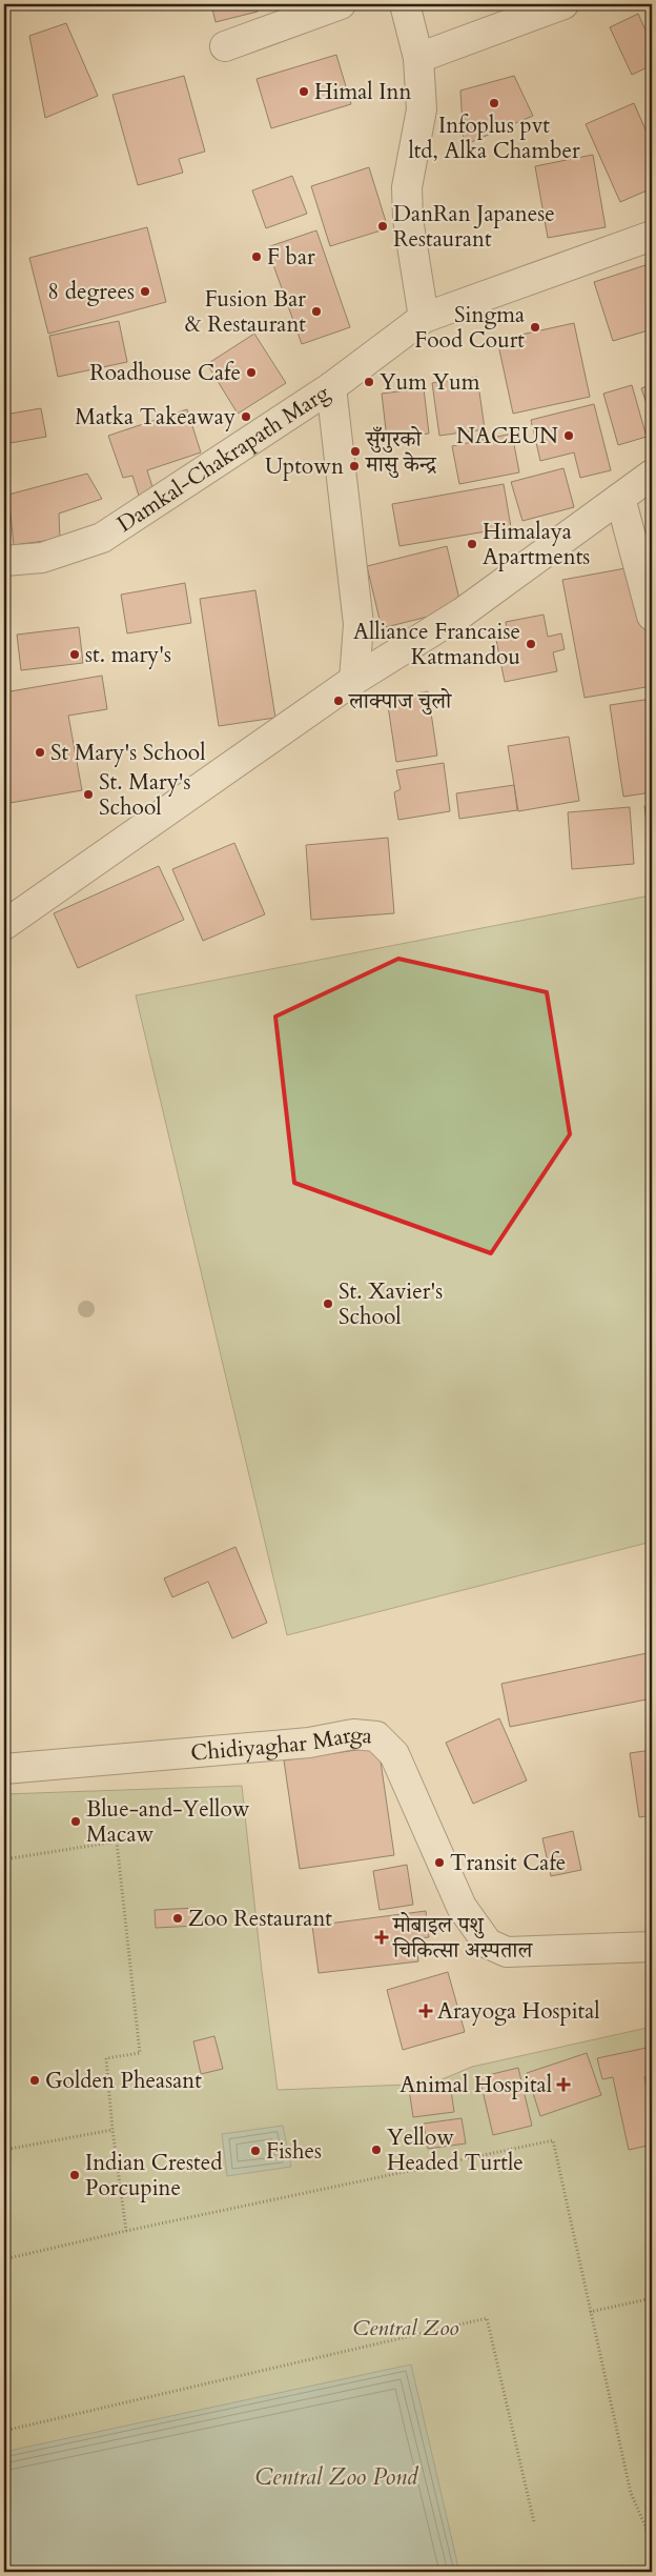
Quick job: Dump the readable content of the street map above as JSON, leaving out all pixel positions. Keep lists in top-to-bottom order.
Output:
{
  "streets": {
    "street": ["Damkal-Chakrapath Marg", "Chidiyaghar Marga"]
  },
  "water": ["Central Zoo Pond"],
  "parks": ["Central Zoo"],
  "places": {
    "other": [
      "Himal Inn",
      "Infoplus pvt ltd, Alka Chamber",
      "DanRan Japanese Restaurant",
      "F bar",
      "8 degrees",
      "Fusion Bar & Restaurant",
      "Singma Food Court",
      "Roadhouse Cafe",
      "Yum Yum",
      "Matka Takeaway",
      "NACEUN",
      "सुँगुरको मासु केन्द्र",
      "Uptown",
      "Himalaya Apartments",
      "Alliance Francaise Katmandou",
      "st. mary's",
      "लाक्पाज चुलो",
      "St Mary's School",
      "St. Mary's School",
      "St. Xavier's School",
      "Blue-and-Yellow Macaw",
      "Transit Cafe",
      "Zoo Restaurant",
      "Golden Pheasant",
      "Yellow Headed Turtle",
      "Fishes",
      "Indian Crested Porcupine"
    ],
    "health": ["मोबाइल पशु चिकित्सा अस्पताल", "Arayoga Hospital", "Animal Hospital"]
  }
}
